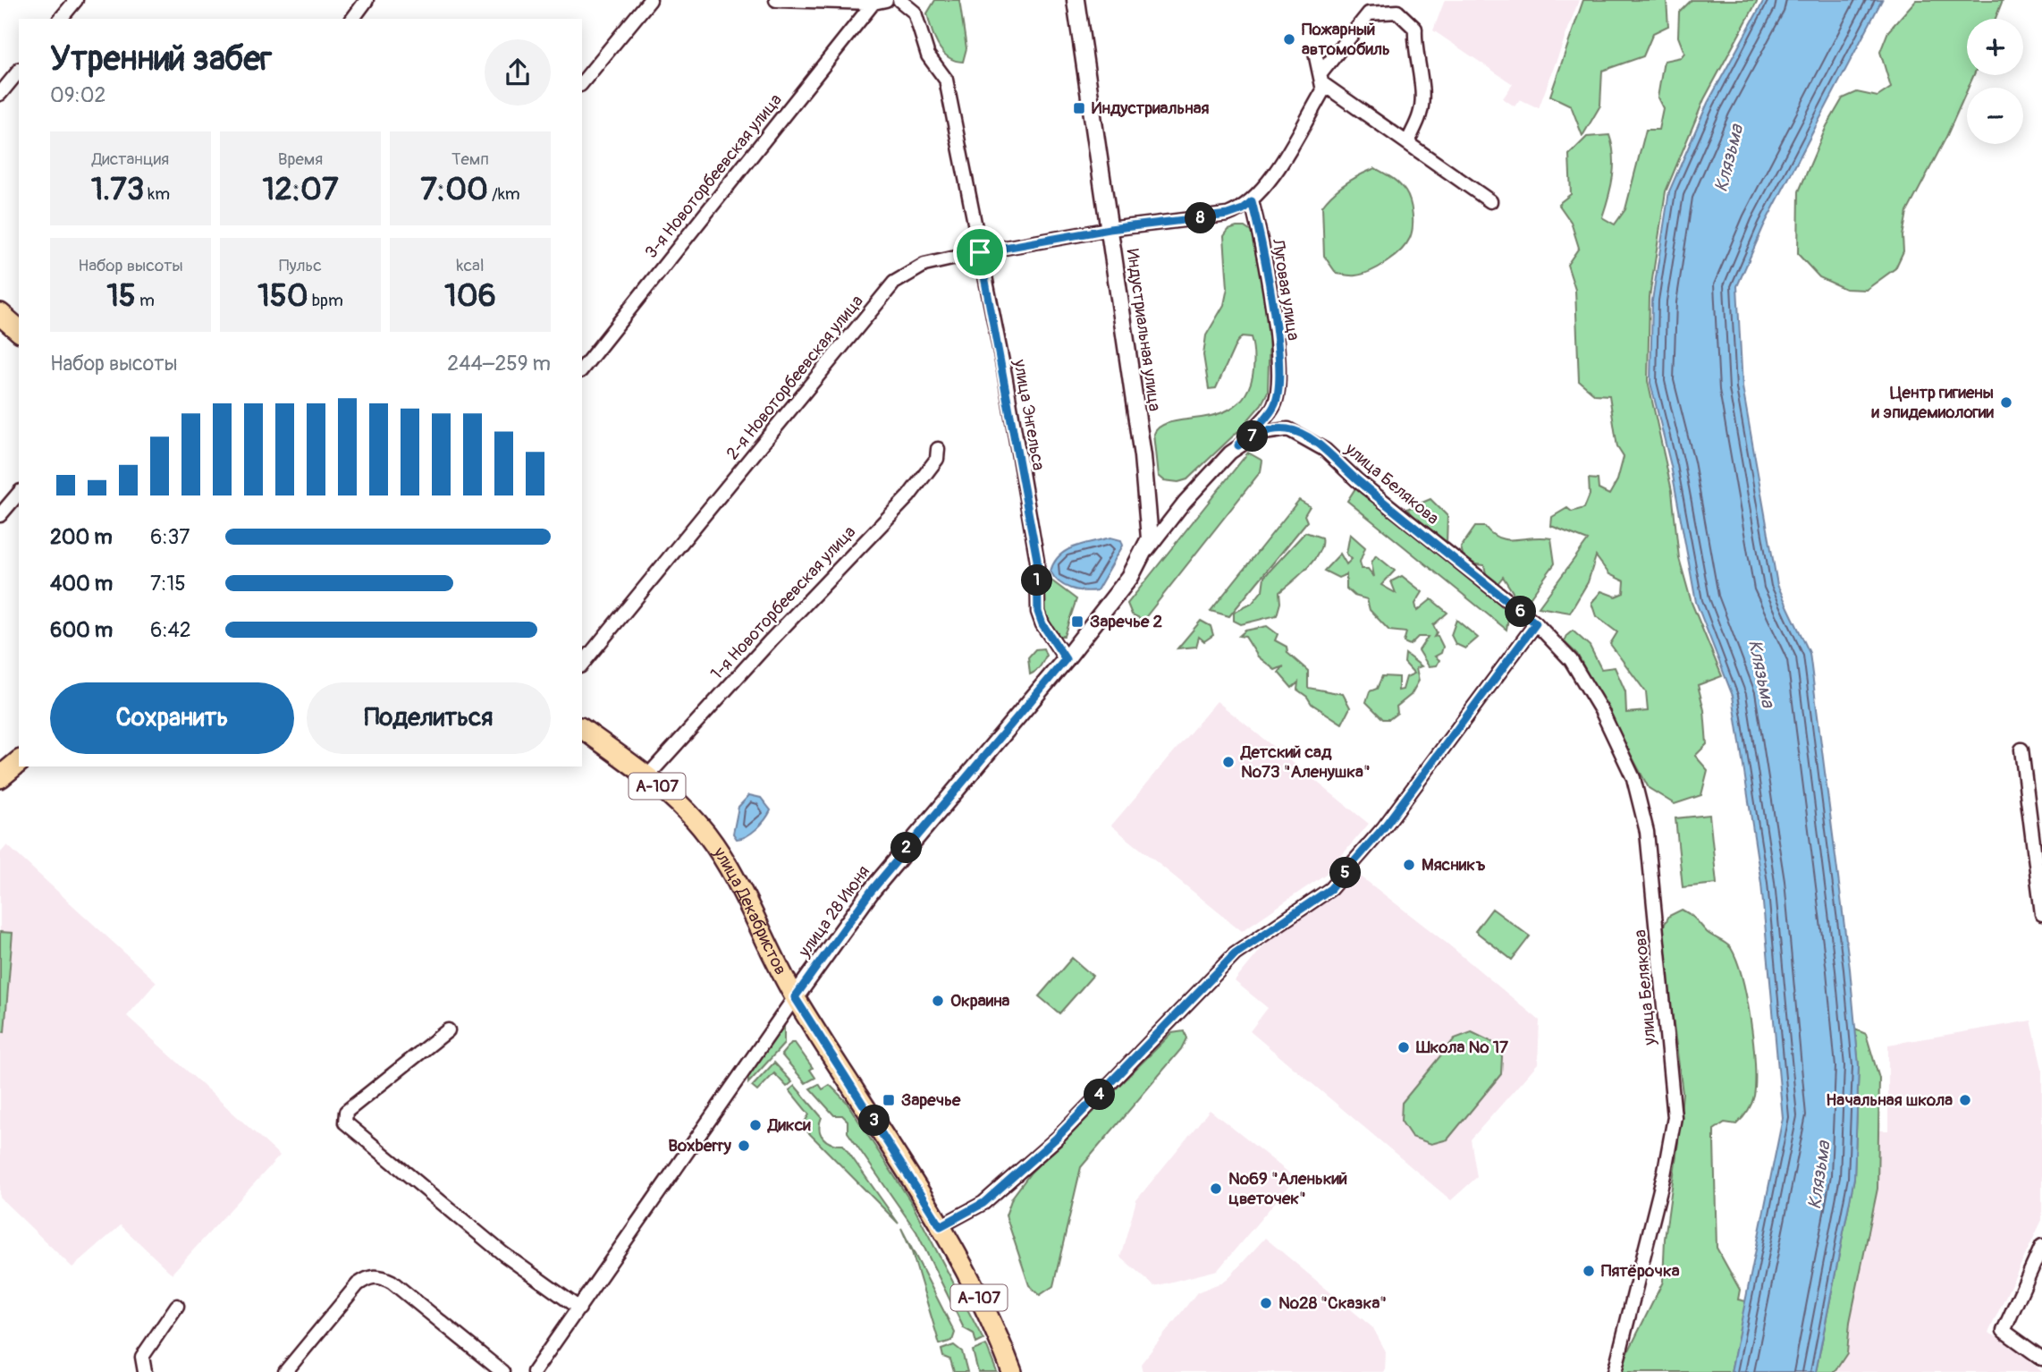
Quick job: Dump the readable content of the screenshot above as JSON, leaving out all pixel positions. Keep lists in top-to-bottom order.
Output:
{
  "streets": {
    "main road": ["А-107", "улица Декабристов"],
    "street": [
      "3-я Новоторбеевская улица",
      "Луговая улица",
      "Индустриальная улица",
      "2-я Новоторбеевская улица",
      "улица Энгельса",
      "улица Белякова",
      "1-я Новоторбеевская улица",
      "улица 28 Июня"
    ]
  },
  "crossings": [
    ["Луговая улица", "улица Белякова"],
    ["Индустриальная улица", "2-я Новоторбеевская улица"],
    ["Индустриальная улица", "улица Белякова"],
    ["Индустриальная улица", "улица 28 Июня"],
    ["2-я Новоторбеевская улица", "улица Энгельса"],
    ["улица Энгельса", "улица 28 Июня"],
    ["улица Белякова", "улица 28 Июня"],
    ["1-я Новоторбеевская улица", "улица Декабристов"],
    ["улица 28 Июня", "улица Декабристов"]
  ],
  "water": ["Клязьма"],
  "places": {
    "other": [
      "Пожарный автомобиль",
      "Центр гигиены и эпидемиологии",
      "Детский сад №73 \"Аленушка\"",
      "Мясникъ",
      "Окраина",
      "Школа № 17",
      "Начальная школа",
      "Дикси",
      "Boxberry",
      "№69 \"Аленький цветочек\"",
      "Пятёрочка",
      "№28 \"Сказка\""
    ],
    "transit": ["Индустриальная", "Заречье 2", "Заречье"]
  },
  "page": {
    "map_buttons": ["+", "−"],
    "heading": ["Утренний забег", "09:02"],
    "stats": [
      ["Дистанция", "1.73 km"],
      ["Время", "12:07"],
      ["Темп", "7:00 /km"],
      ["Набор высоты", "15 m"],
      ["Пульс", "150 bpm"],
      ["kcal", "106"]
    ],
    "pins": [
      "8",
      "7",
      "1",
      "6",
      "2",
      "5",
      "4",
      "3"
    ],
    "chart": ["Набор высоты", "244–259 m"],
    "list": [
      {
        "name": "200 m",
        "note": "6:37"
      },
      {
        "name": "400 m",
        "note": "7:15"
      },
      {
        "name": "600 m",
        "note": "6:42"
      }
    ],
    "buttons": ["Сохранить", "Поделиться"]
  }
}
